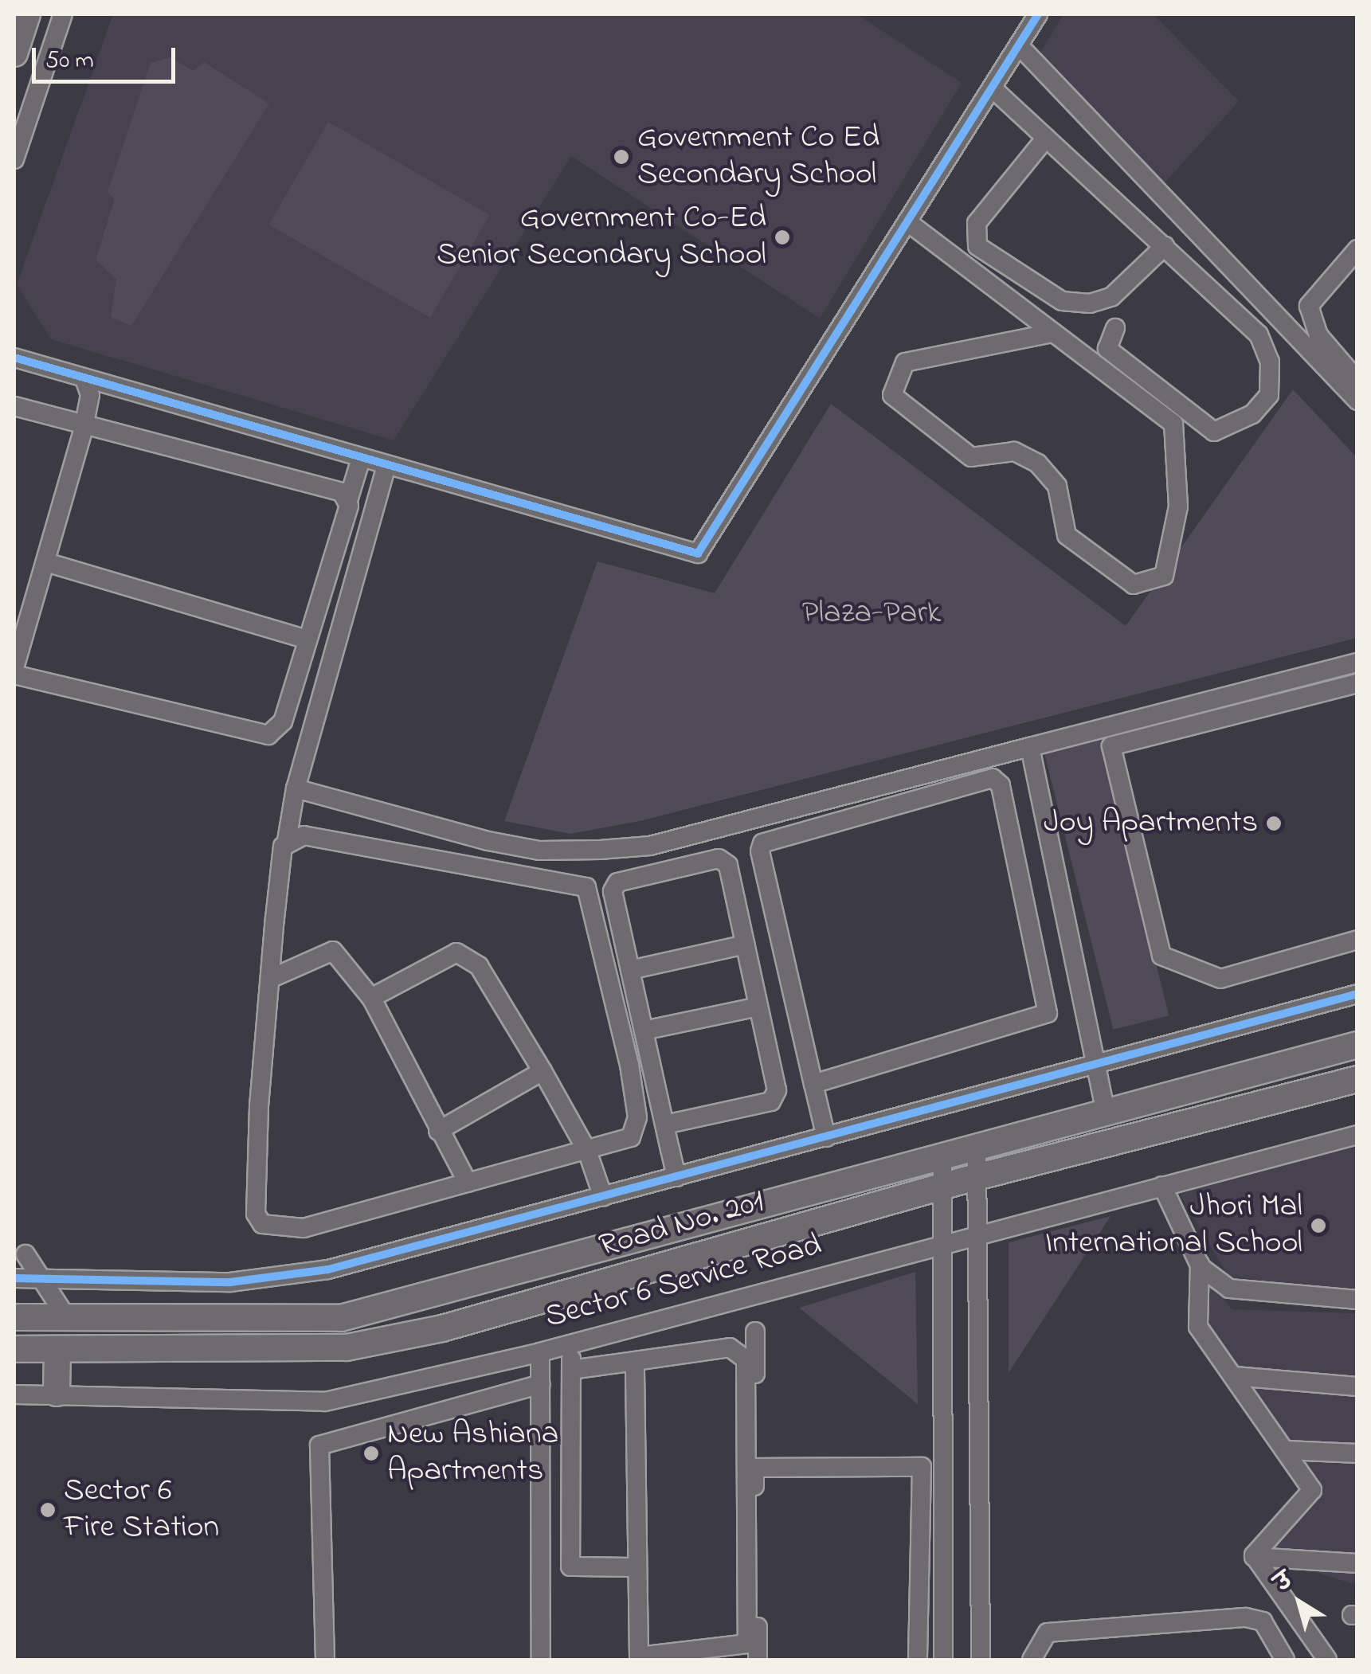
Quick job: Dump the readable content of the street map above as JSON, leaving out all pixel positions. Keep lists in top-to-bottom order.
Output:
{
  "streets": {
    "main road": ["Road No. 201"],
    "street": ["Sector 6 Service Road"]
  },
  "parks": ["Plaza-Park"],
  "places": [
    "Government Co Ed Secondary School",
    "Government Co-Ed Senior Secondary School",
    "Joy Apartments",
    "Jhori Mal International School",
    "New Ashiana Apartments",
    "Sector 6 Fire Station"
  ],
  "scale_bar": "50 m",
  "north": "top left"
}
